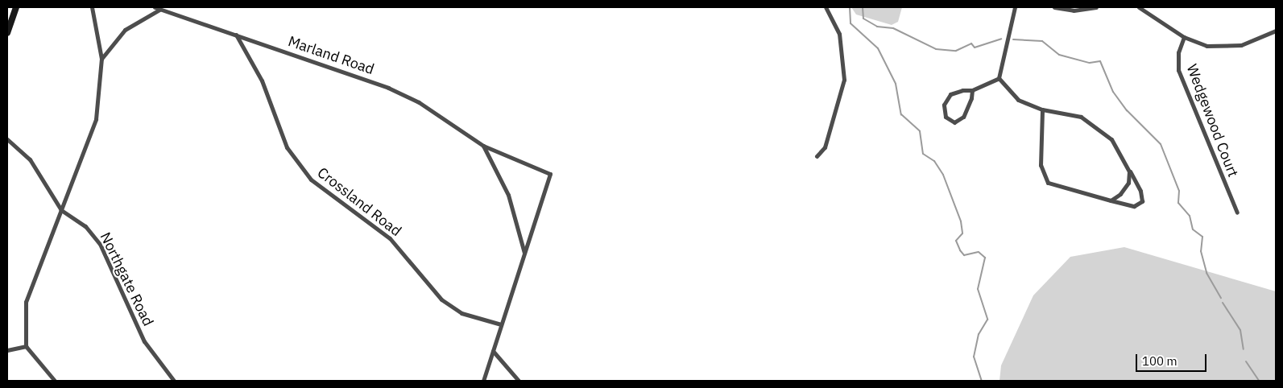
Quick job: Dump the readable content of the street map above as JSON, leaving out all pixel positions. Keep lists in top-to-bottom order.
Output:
{
  "streets": {
    "street": [
      "Marland Road",
      "Wedgewood Court",
      "Crossland Road",
      "Northgate Road"
    ]
  },
  "crossings": [
    ["Marland Road", "Crossland Road"]
  ],
  "scale_bar": "100 m"
}
